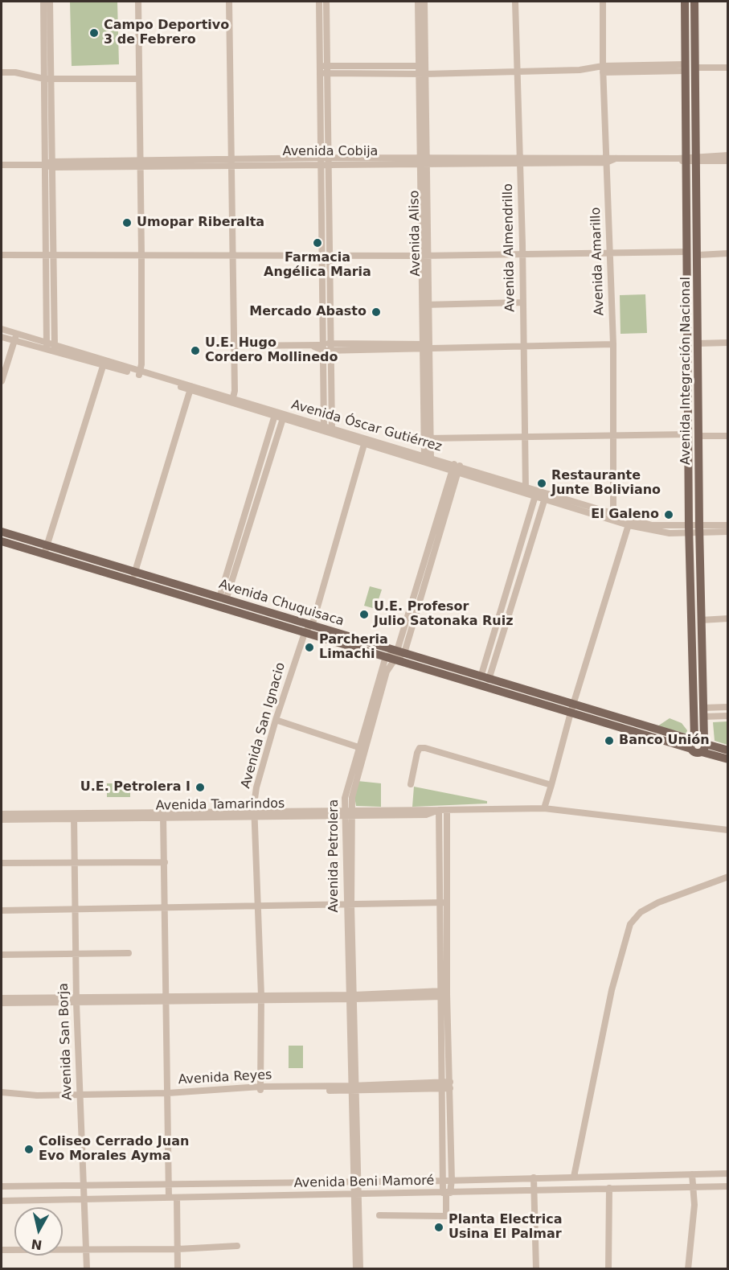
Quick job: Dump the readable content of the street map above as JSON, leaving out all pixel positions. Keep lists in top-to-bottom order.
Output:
{
  "streets": {
    "main road": ["Avenida Integración Nacional", "Avenida Chuquisaca"],
    "street": [
      "Avenida Cobija",
      "Avenida Aliso",
      "Avenida Almendrillo",
      "Avenida Amarillo",
      "Avenida Óscar Gutiérrez",
      "Avenida San Ignacio",
      "Avenida Tamarindos",
      "Avenida Petrolera",
      "Avenida San Borja",
      "Avenida Reyes",
      "Avenida Beni Mamoré"
    ]
  },
  "crossings": [
    ["Avenida Cobija", "Avenida Aliso"],
    ["Avenida Cobija", "Avenida Almendrillo"],
    ["Avenida Cobija", "Avenida Amarillo"],
    ["Avenida Cobija", "Avenida Integración Nacional"],
    ["Avenida Aliso", "Avenida Óscar Gutiérrez"],
    ["Avenida Almendrillo", "Avenida Óscar Gutiérrez"],
    ["Avenida Amarillo", "Avenida Óscar Gutiérrez"],
    ["Avenida Integración Nacional", "Avenida Óscar Gutiérrez"],
    ["Avenida Integración Nacional", "Avenida Chuquisaca"],
    ["Avenida Óscar Gutiérrez", "Avenida San Ignacio"],
    ["Avenida Óscar Gutiérrez", "Avenida Petrolera"],
    ["Avenida Chuquisaca", "Avenida San Ignacio"],
    ["Avenida Chuquisaca", "Avenida Petrolera"],
    ["Avenida San Ignacio", "Avenida Tamarindos"],
    ["Avenida San Ignacio", "Avenida Reyes"],
    ["Avenida Tamarindos", "Avenida Petrolera"],
    ["Avenida Tamarindos", "Avenida San Borja"],
    ["Avenida Petrolera", "Avenida Reyes"],
    ["Avenida Petrolera", "Avenida Beni Mamoré"],
    ["Avenida San Borja", "Avenida Reyes"],
    ["Avenida San Borja", "Avenida Beni Mamoré"]
  ],
  "places": [
    "Campo Deportivo 3 de Febrero",
    "Umopar Riberalta",
    "Farmacia Angélica Maria",
    "Mercado Abasto",
    "U.E. Hugo Cordero Mollinedo",
    "Restaurante Junte Boliviano",
    "El Galeno",
    "U.E. Profesor Julio Satonaka Ruiz",
    "Parcheria Limachi",
    "Banco Unión",
    "U.E. Petrolera I",
    "Coliseo Cerrado Juan Evo Morales Ayma",
    "Planta Electrica Usina El Palmar"
  ],
  "north": "bottom"
}
